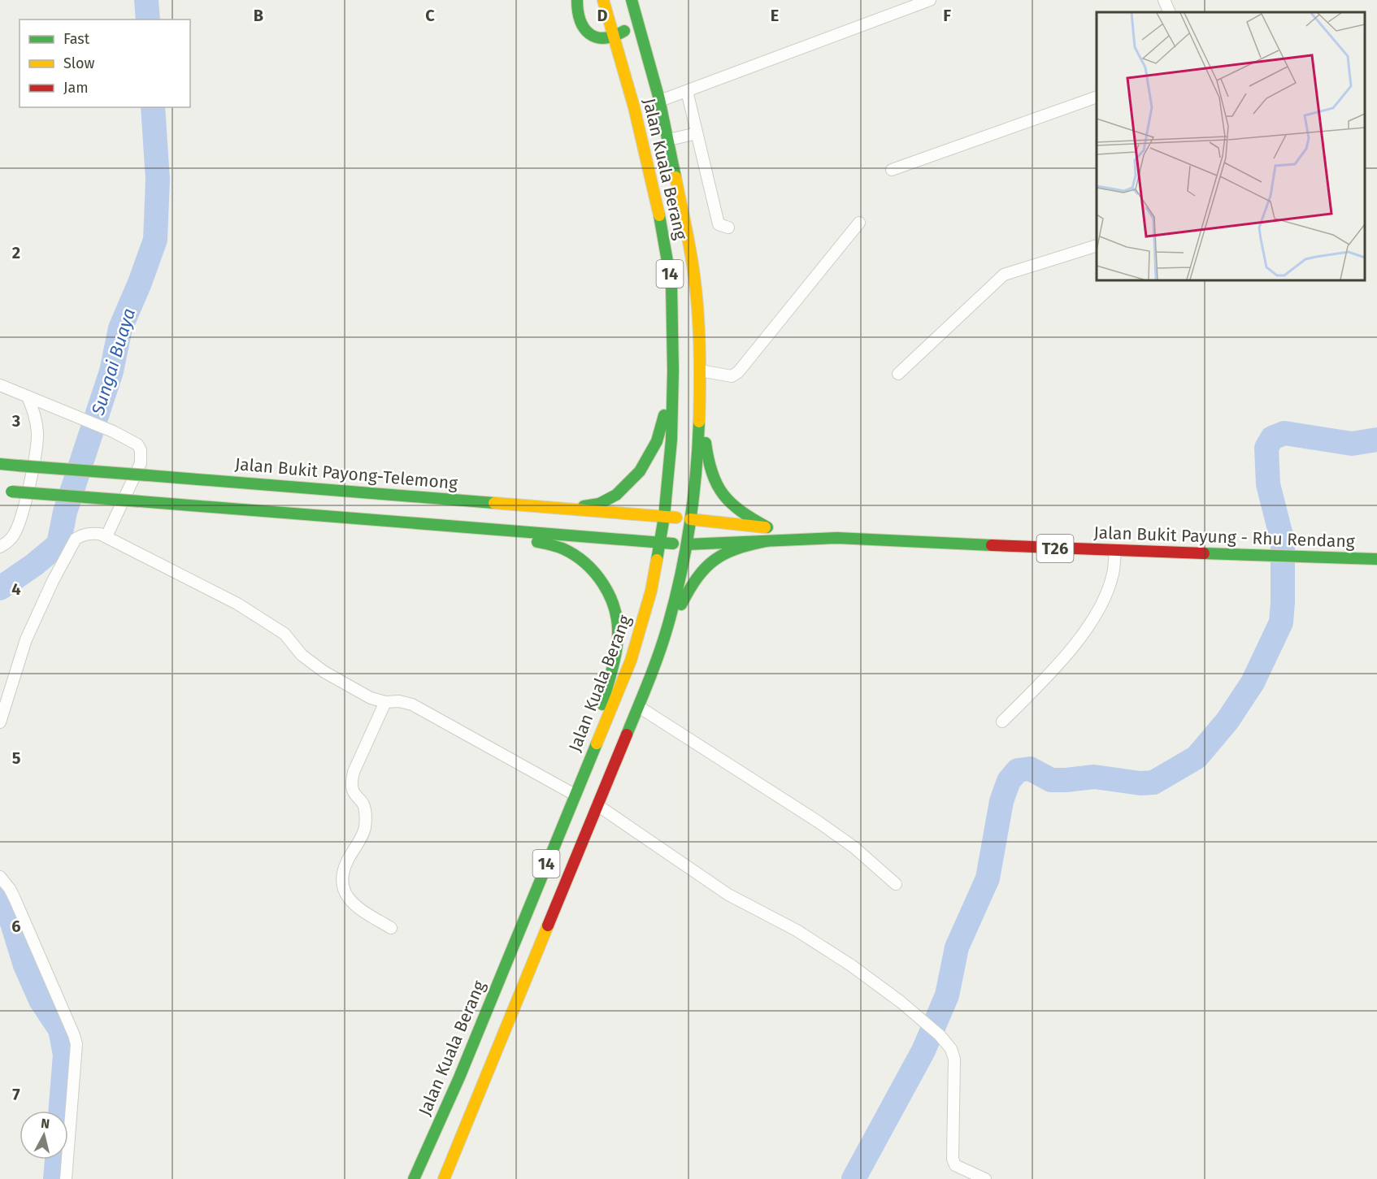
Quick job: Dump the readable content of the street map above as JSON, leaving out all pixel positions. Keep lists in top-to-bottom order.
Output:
{
  "streets": {
    "main road": [
      "Jalan Kuala Berang",
      "14",
      "Jalan Bukit Payong-Telemong",
      "Jalan Bukit Payung - Rhu Rendang",
      "T26"
    ]
  },
  "crossings": [
    ["Jalan Kuala Berang", "Jalan Bukit Payong-Telemong"],
    ["Jalan Bukit Payong-Telemong", "Jalan Bukit Payung - Rhu Rendang"]
  ],
  "water": ["Sungai Buaya"],
  "legend": ["Fast", "Slow", "Jam"],
  "north": "top",
  "grid": {
    "columns": [
      "B",
      "C",
      "D",
      "E",
      "F"
    ],
    "rows": [
      "2",
      "3",
      "4",
      "5",
      "6",
      "7"
    ]
  }
}
